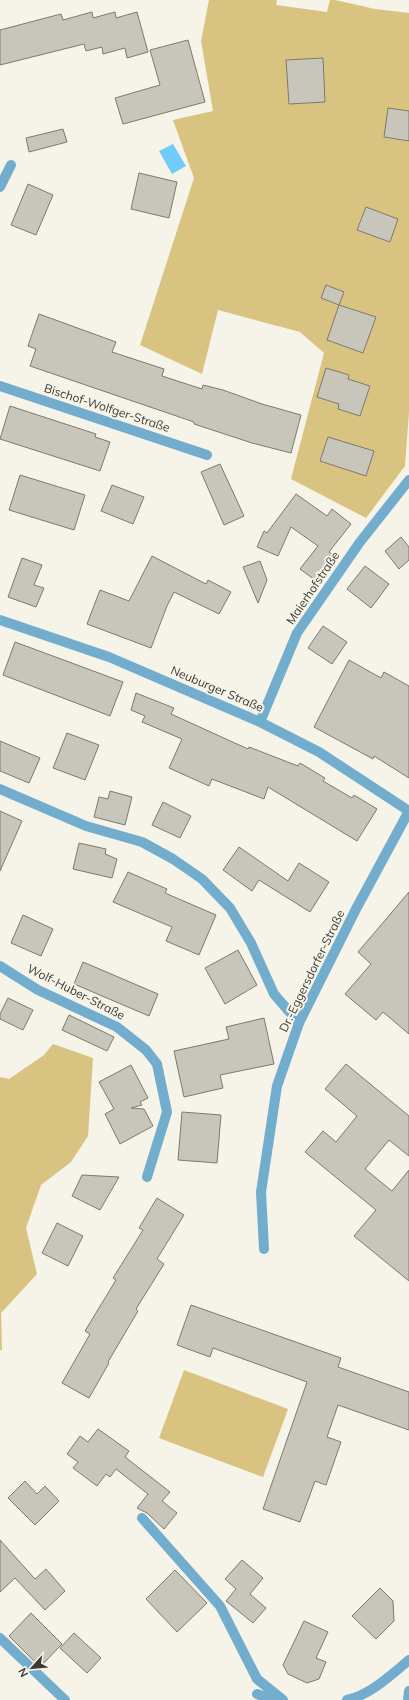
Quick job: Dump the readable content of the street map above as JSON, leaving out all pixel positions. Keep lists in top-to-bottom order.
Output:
{
  "streets": {
    "street": [
      "Bischof-Wolfger-Straße",
      "Maierhofstraße",
      "Neuburger Straße",
      "Dr.-Eggersdorfer-Straße",
      "Wolf-Huber-Straße"
    ]
  },
  "crossings": [
    ["Maierhofstraße", "Neuburger Straße"],
    ["Neuburger Straße", "Dr.-Eggersdorfer-Straße"]
  ],
  "north": "bottom left"
}
